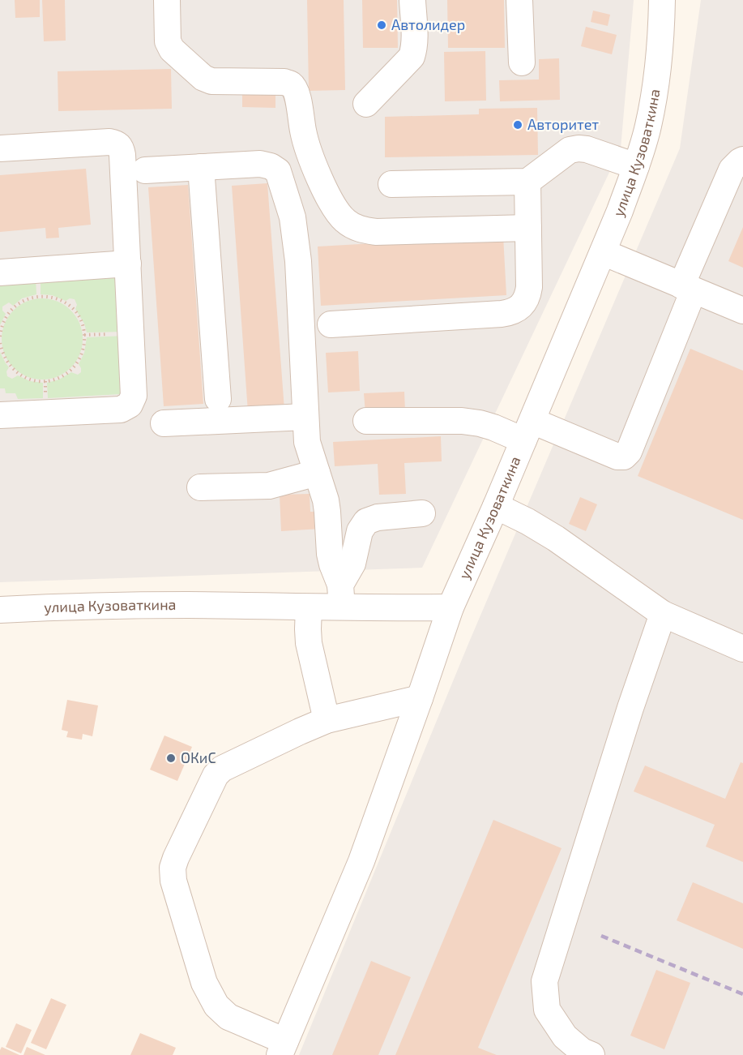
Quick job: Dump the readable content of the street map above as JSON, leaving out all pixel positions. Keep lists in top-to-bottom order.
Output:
{
  "streets": {
    "street": ["улица Кузоваткина"]
  },
  "places": ["Автолидер", "Авторитет", "ОКиС"]
}
